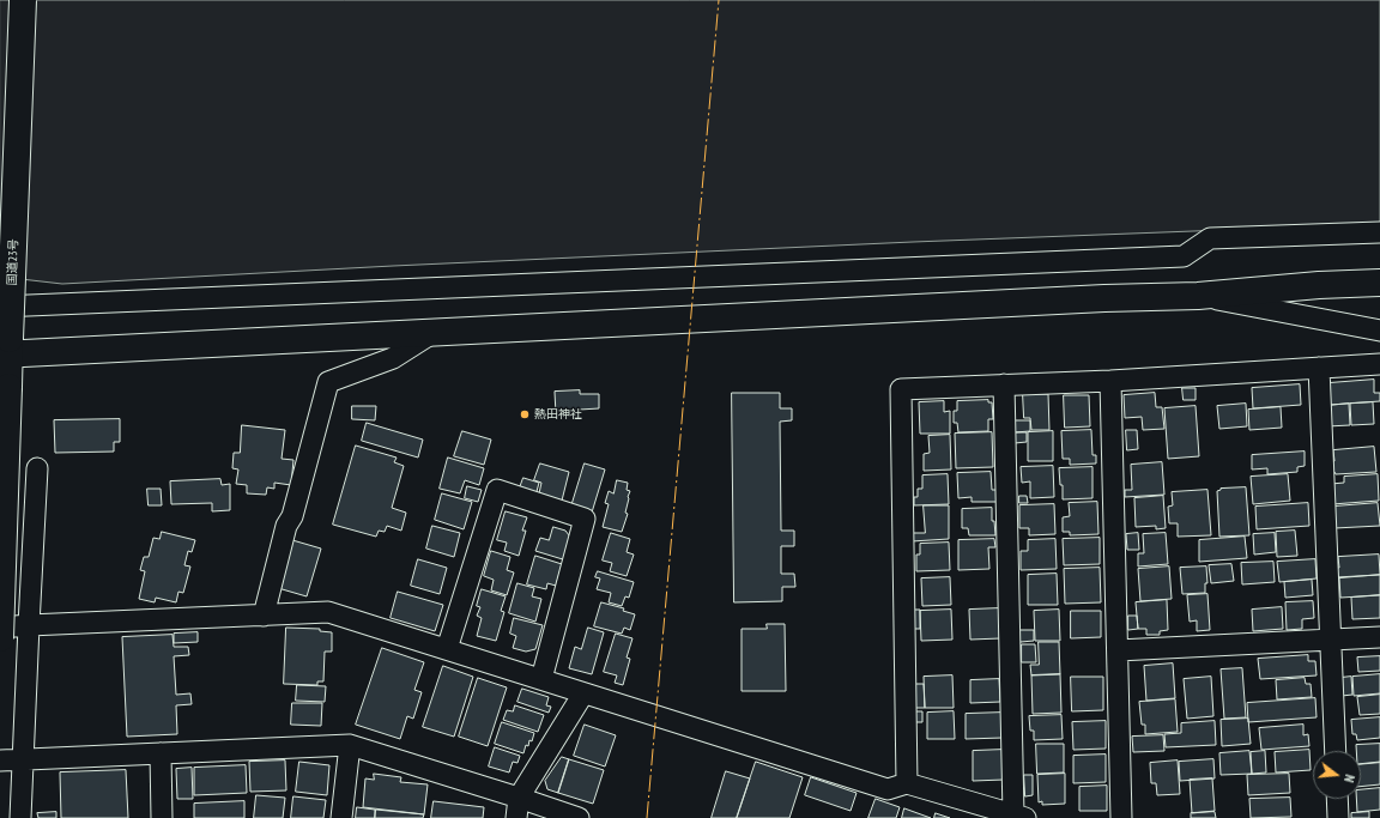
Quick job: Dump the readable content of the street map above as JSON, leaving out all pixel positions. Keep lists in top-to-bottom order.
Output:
{
  "streets": {
    "main road": ["国道23号"]
  },
  "places": ["熱田神社"],
  "north": "right"
}
